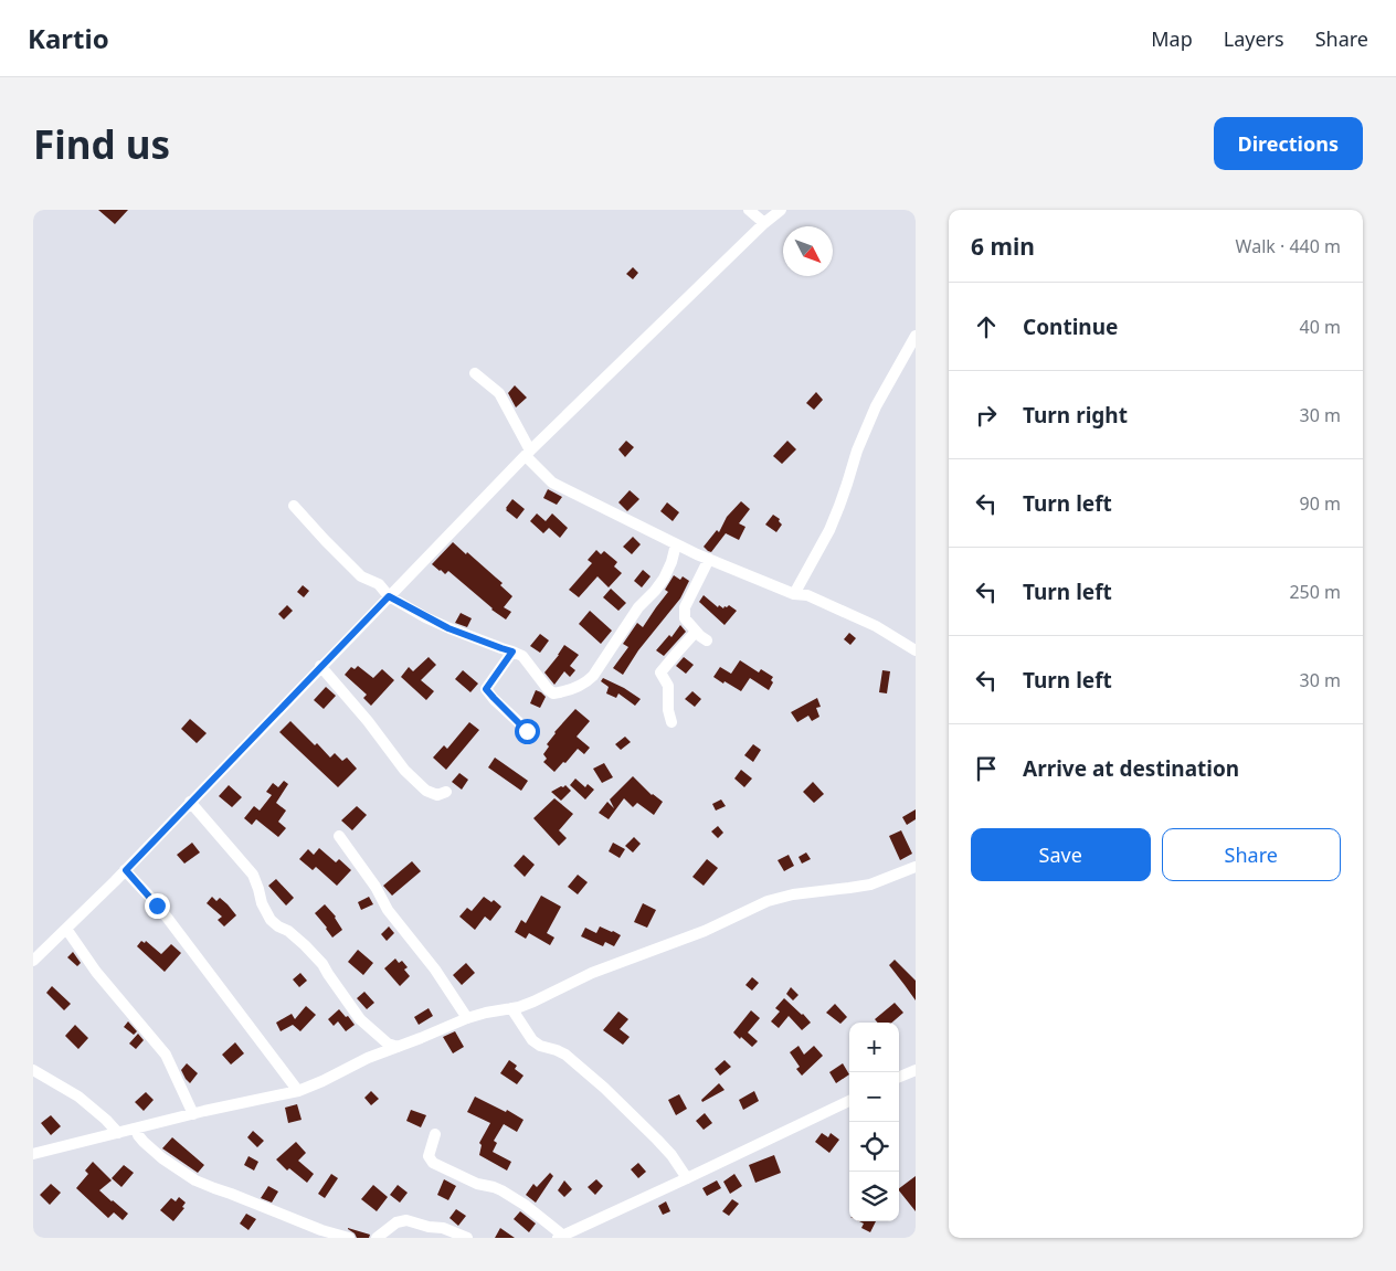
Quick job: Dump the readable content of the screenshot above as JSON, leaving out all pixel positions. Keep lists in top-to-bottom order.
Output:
{
  "north": "bottom right",
  "page": {
    "header": "Kartio",
    "nav": ["Map", "Layers", "Share"],
    "buttons": [
      "Directions",
      ["Save", "Share"]
    ],
    "title": "Find us",
    "heading": ["6 min", "Walk · 440 m"],
    "list": [
      ["Continue", "40 m"],
      ["Turn right", "30 m"],
      ["Turn left", "90 m"],
      ["Turn left", "250 m"],
      ["Turn left", "30 m"],
      "Arrive at destination"
    ],
    "map_buttons": ["+", "−"]
  }
}
